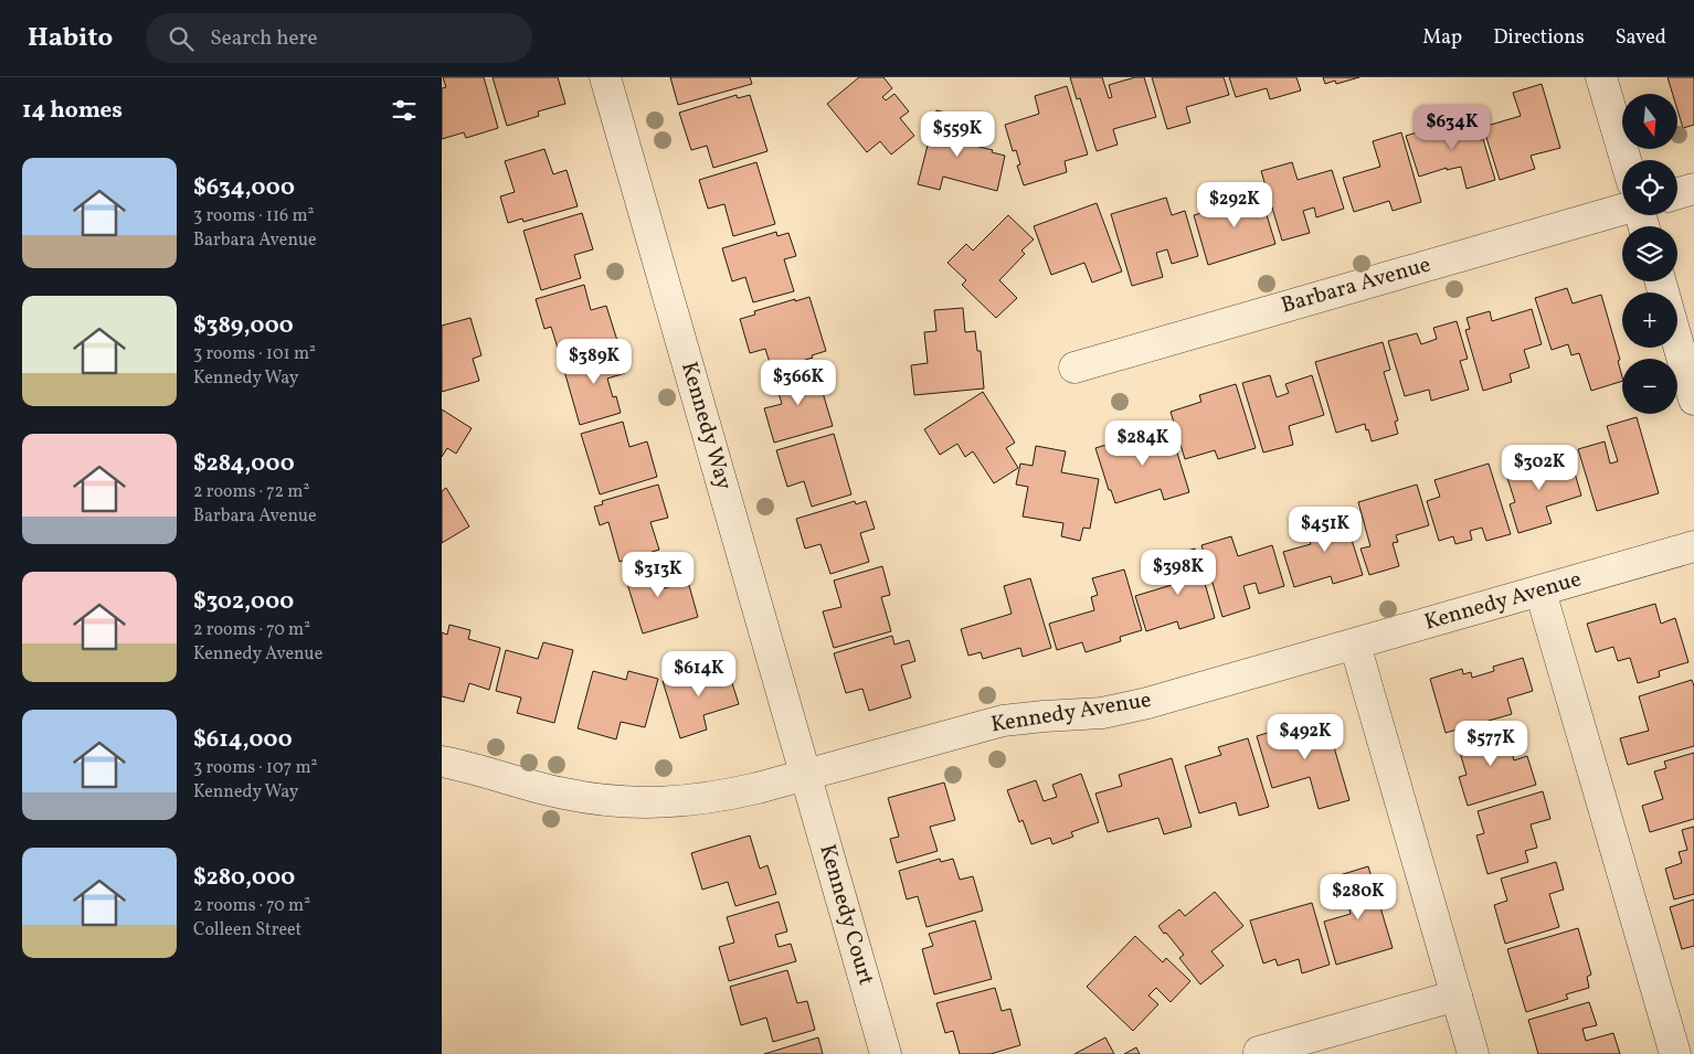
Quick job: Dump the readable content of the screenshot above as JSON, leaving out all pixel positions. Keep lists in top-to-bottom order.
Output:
{
  "streets": {
    "street": [
      "Barbara Avenue",
      "Kennedy Way",
      "Kennedy Avenue",
      "Kennedy Court"
    ]
  },
  "crossings": [
    ["Kennedy Way", "Kennedy Avenue"],
    ["Kennedy Way", "Kennedy Court"],
    ["Kennedy Avenue", "Kennedy Court"]
  ],
  "north": "bottom",
  "page": {
    "header": "Habito",
    "search": "Search here",
    "nav": ["Map", "Directions", "Saved"],
    "heading": "14 homes",
    "map_buttons": ["+", "−"],
    "price": [
      "$634K",
      "$559K",
      "$292K",
      "$389K",
      "$366K",
      "$284K",
      "$302K",
      "$451K",
      "$398K",
      "$313K",
      "$614K",
      "$492K",
      "$577K",
      "$280K"
    ],
    "list": [
      {
        "name": "$634,000",
        "note": "3 rooms · 116 m² · Barbara Avenue"
      },
      {
        "name": "$389,000",
        "note": "3 rooms · 101 m² · Kennedy Way"
      },
      {
        "name": "$284,000",
        "note": "2 rooms · 72 m² · Barbara Avenue"
      },
      {
        "name": "$302,000",
        "note": "2 rooms · 70 m² · Kennedy Avenue"
      },
      {
        "name": "$614,000",
        "note": "3 rooms · 107 m² · Kennedy Way"
      },
      {
        "name": "$280,000",
        "note": "2 rooms · 70 m² · Colleen Street"
      }
    ]
  }
}
